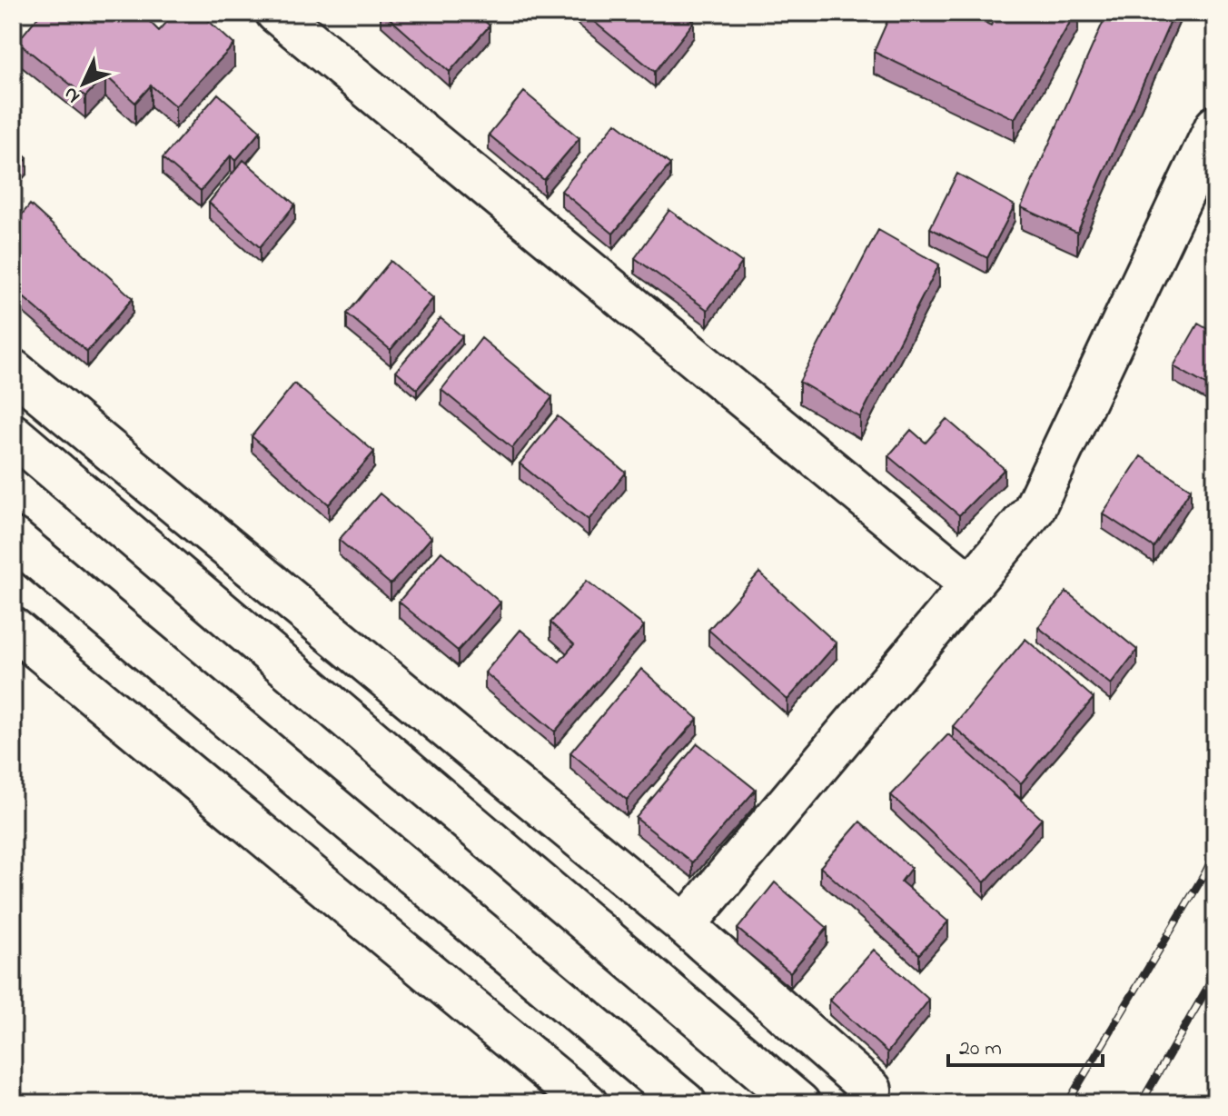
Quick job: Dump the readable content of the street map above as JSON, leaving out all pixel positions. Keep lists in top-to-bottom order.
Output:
{
  "scale_bar": "20 m",
  "north": "bottom left"
}
